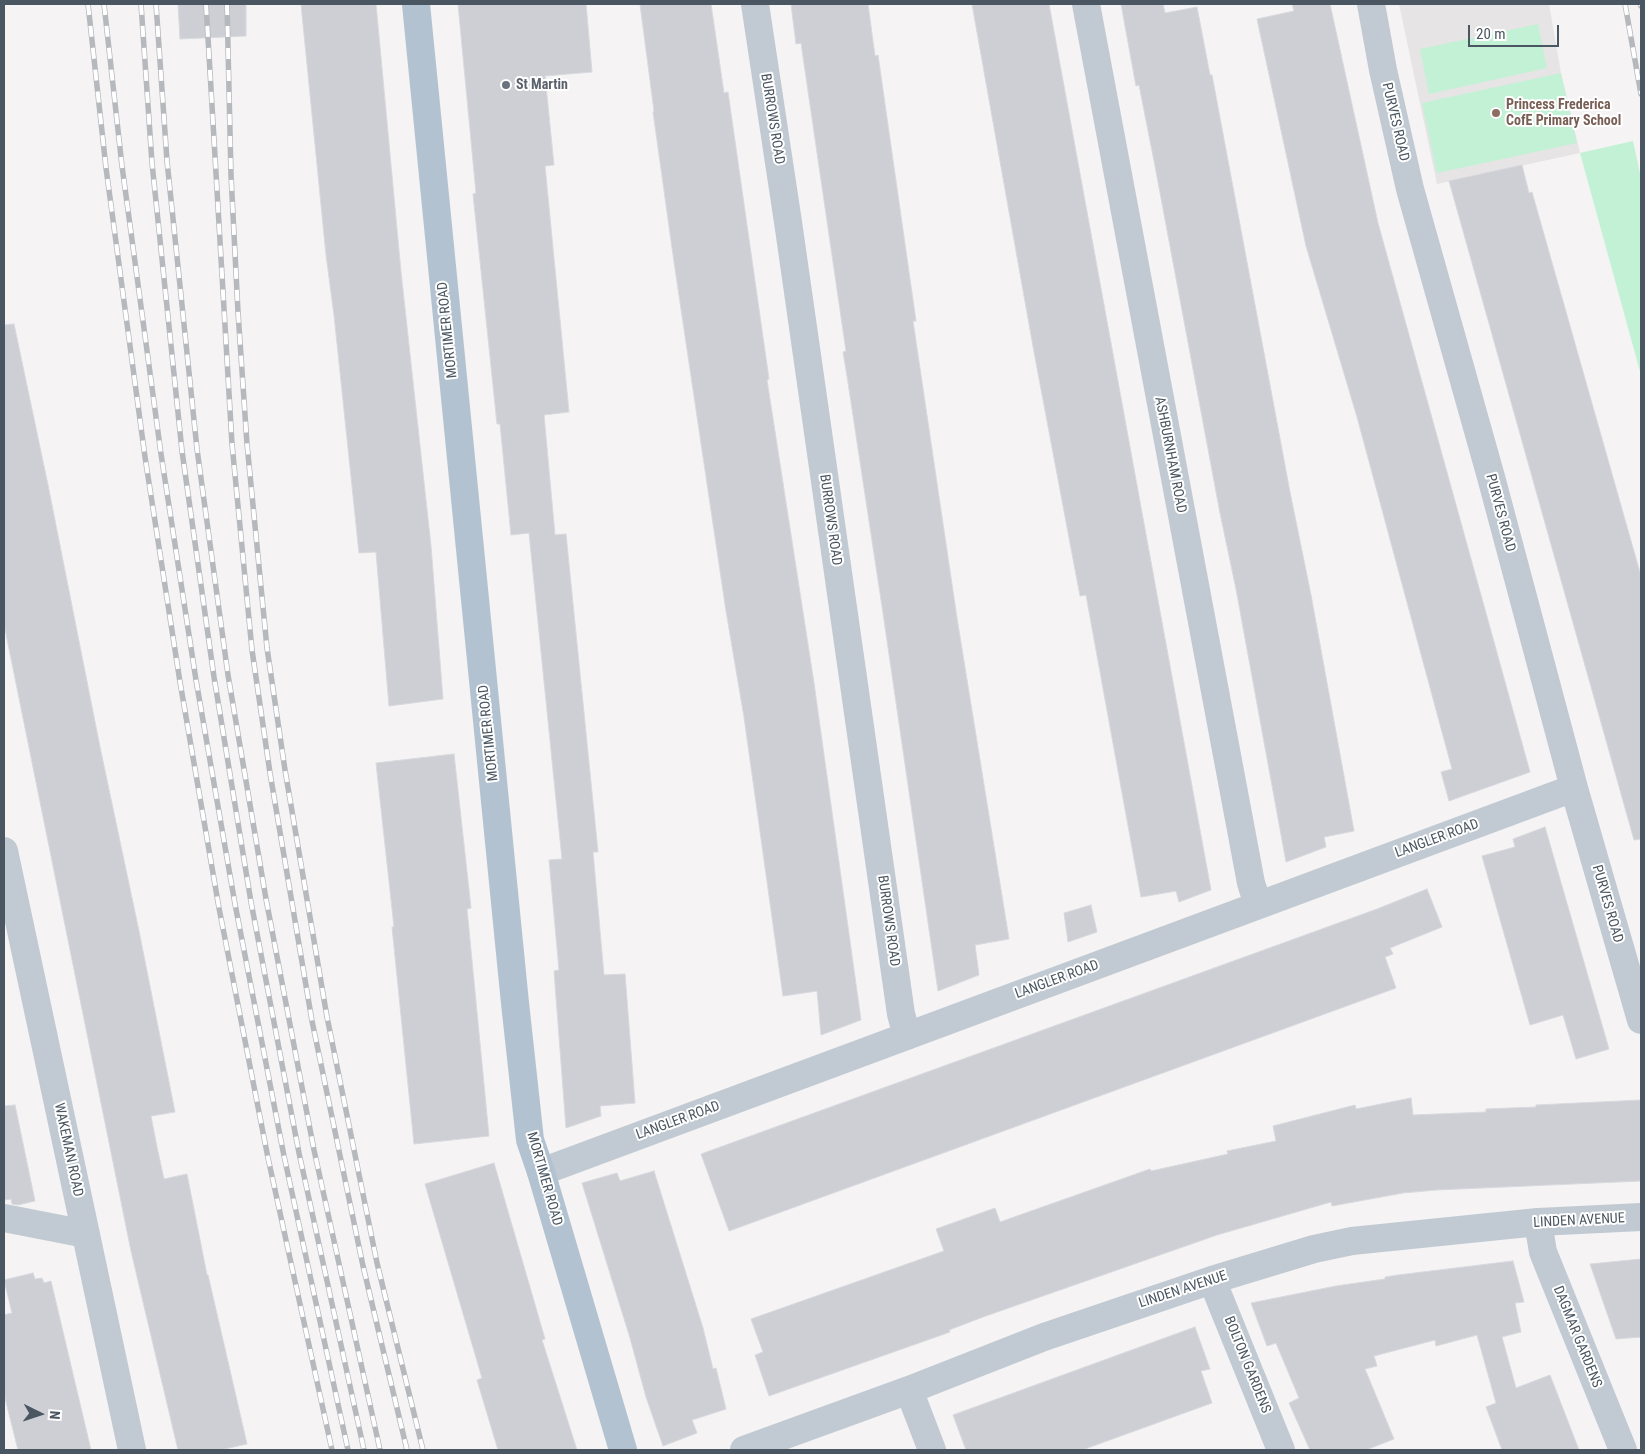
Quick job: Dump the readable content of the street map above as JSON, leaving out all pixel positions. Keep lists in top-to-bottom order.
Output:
{
  "streets": {
    "main road": ["MORTIMER ROAD"],
    "street": [
      "BURROWS ROAD",
      "PURVES ROAD",
      "ASHBURNHAM ROAD",
      "LANGLER ROAD",
      "WAKEMAN ROAD",
      "LINDEN AVENUE",
      "DAGMAR GARDENS",
      "BOLTON GARDENS"
    ]
  },
  "crossings": [
    ["BURROWS ROAD", "LANGLER ROAD"],
    ["PURVES ROAD", "LANGLER ROAD"],
    ["MORTIMER ROAD", "LANGLER ROAD"],
    ["ASHBURNHAM ROAD", "LANGLER ROAD"],
    ["LINDEN AVENUE", "DAGMAR GARDENS"],
    ["LINDEN AVENUE", "BOLTON GARDENS"]
  ],
  "places": ["St Martin", "Princess Frederica CofE Primary School"],
  "scale_bar": "20 m",
  "north": "right"
}
